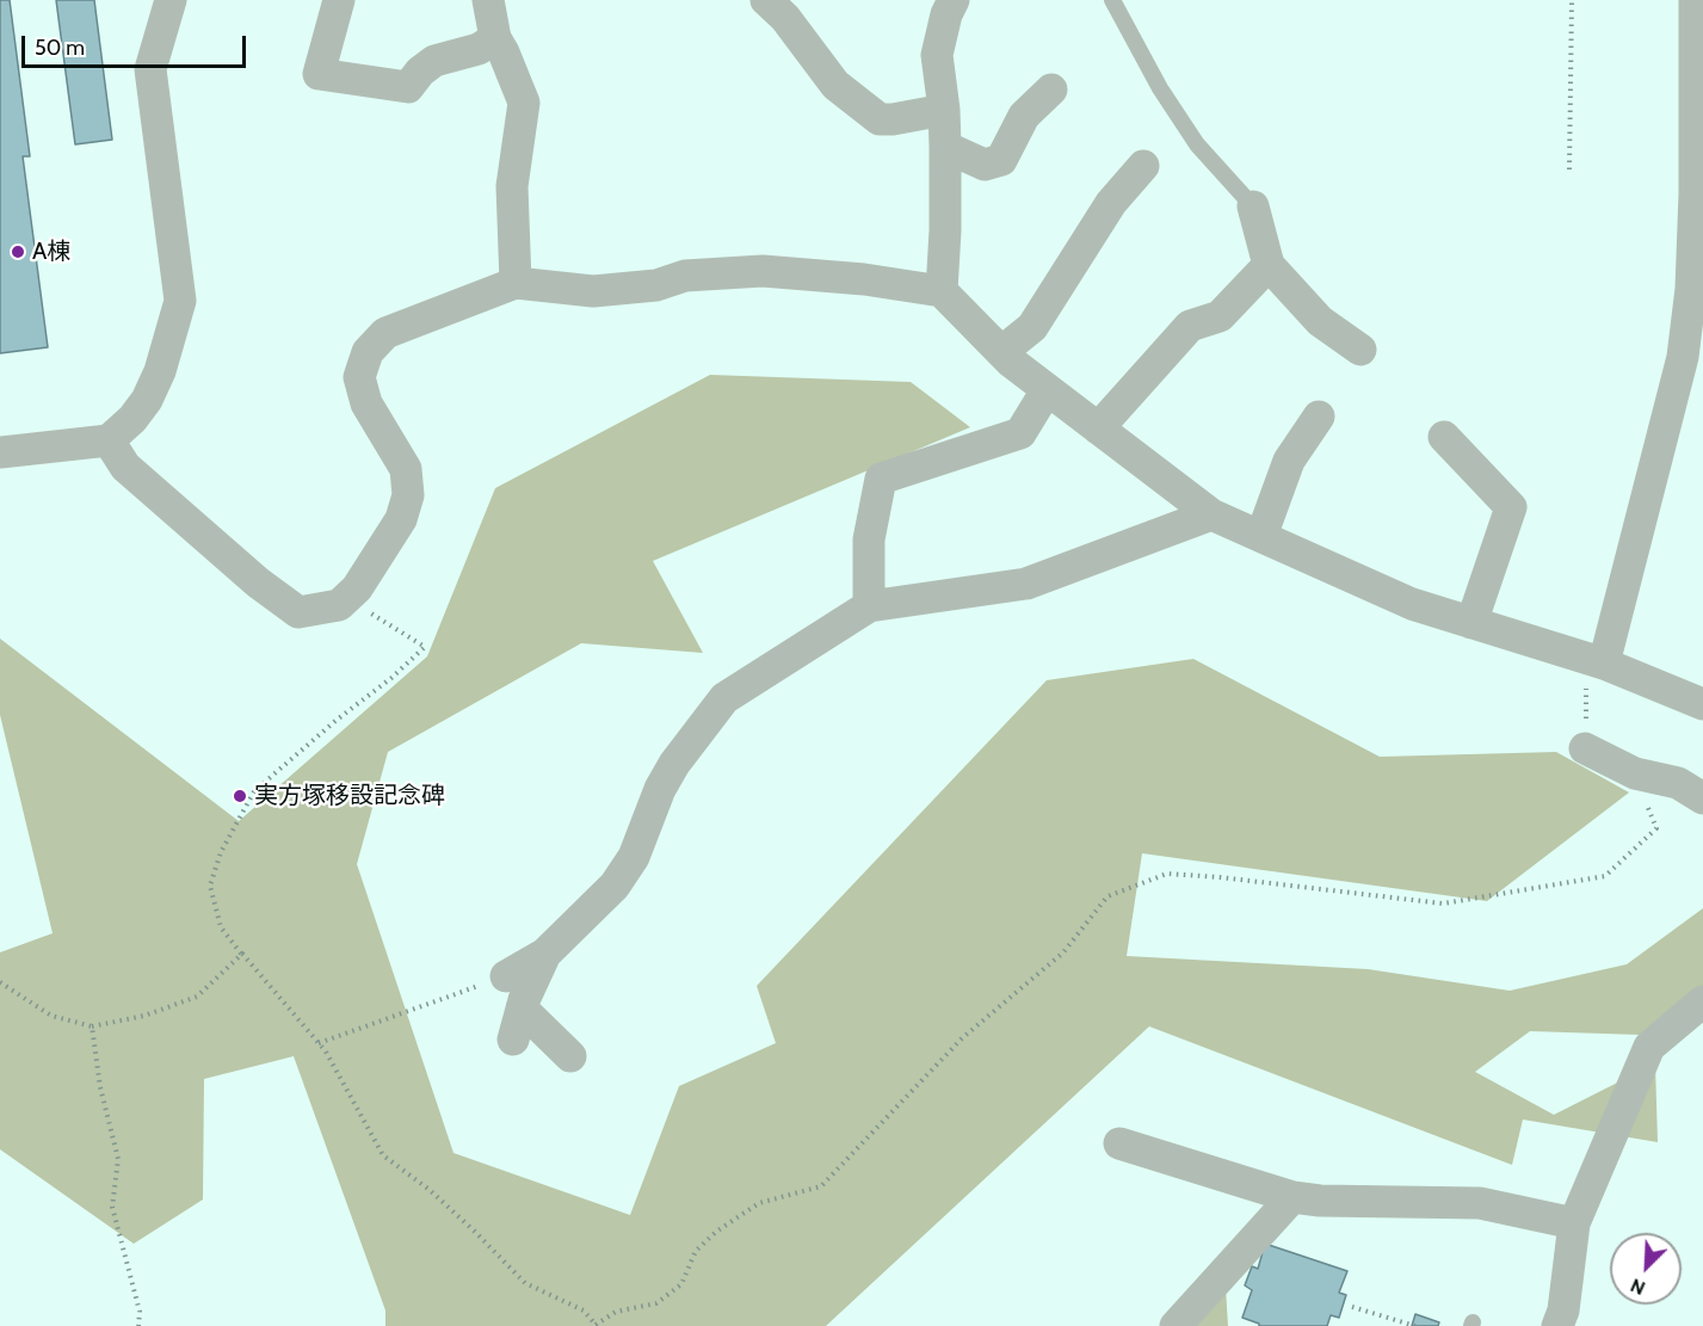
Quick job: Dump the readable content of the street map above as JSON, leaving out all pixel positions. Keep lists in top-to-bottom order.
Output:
{
  "places": ["A棟", "実方塚移設記念碑"],
  "scale_bar": "50 m",
  "north": "bottom left"
}
